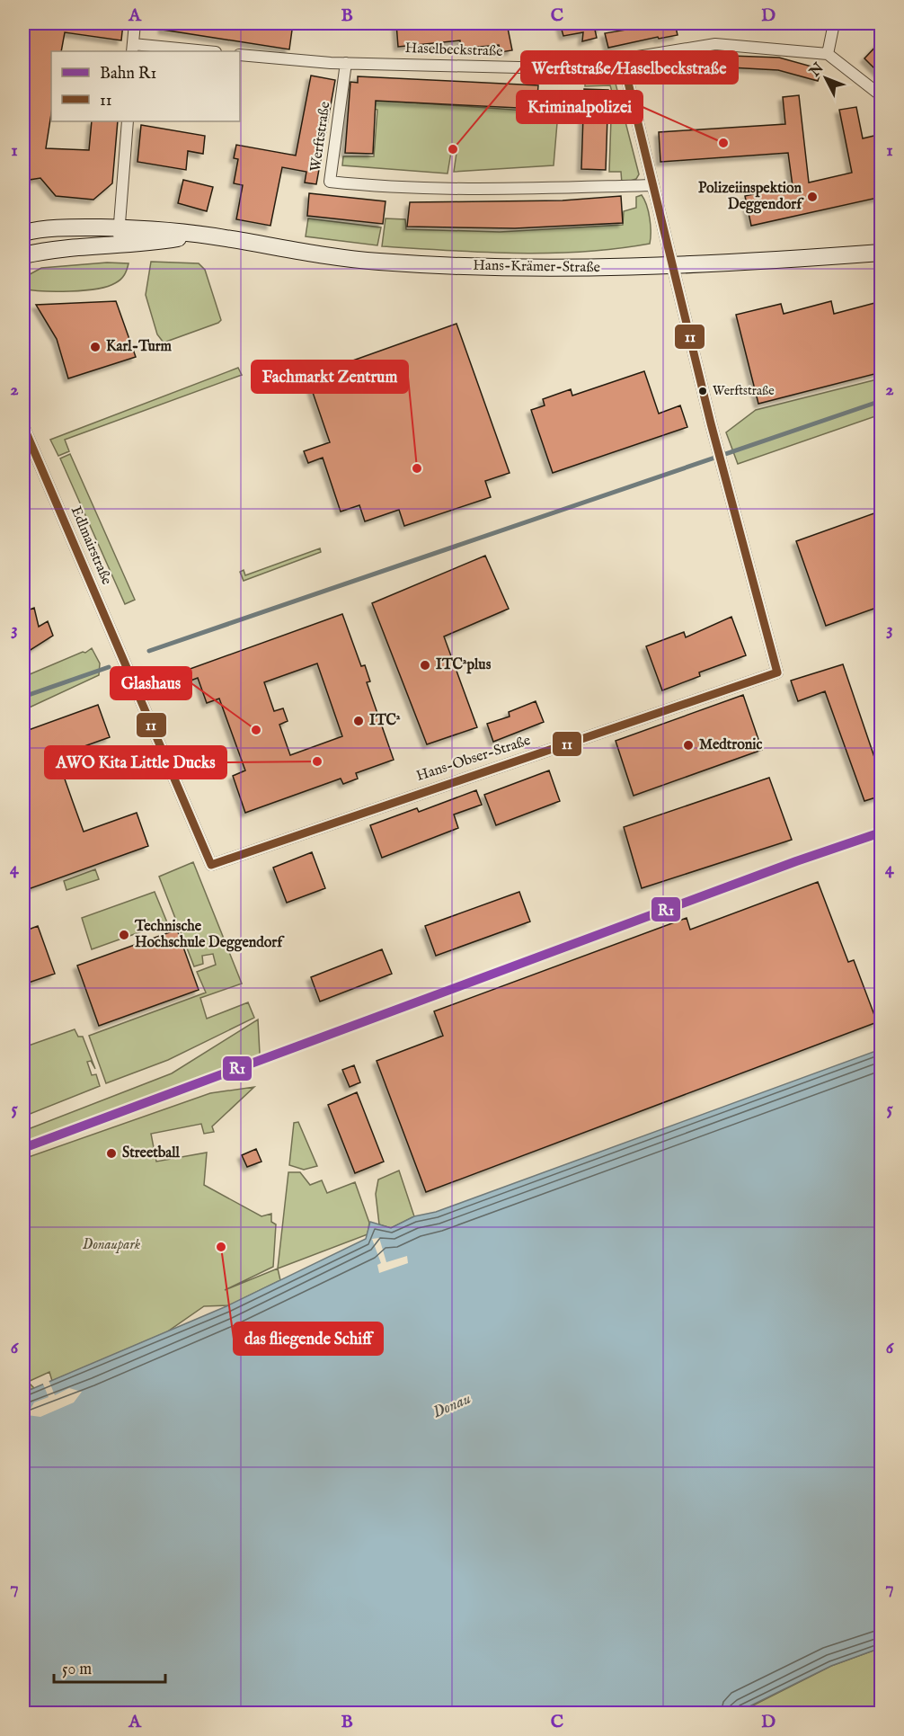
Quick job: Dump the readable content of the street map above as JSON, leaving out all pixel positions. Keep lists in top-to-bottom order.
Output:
{
  "streets": {
    "main road": ["Hans-Krämer-Straße"],
    "street": [
      "Haselbeckstraße",
      "Werftstraße",
      "Edlmairstraße",
      "Hans-Obser-Straße"
    ]
  },
  "crossings": [
    ["Haselbeckstraße", "Werftstraße"],
    ["Hans-Krämer-Straße", "Hans-Obser-Straße"],
    ["Edlmairstraße", "Hans-Obser-Straße"]
  ],
  "water": ["Donau"],
  "parks": ["Donaupark"],
  "places": [
    "Kriminalpolizei",
    "Werftstraße/Haselbeckstraße",
    "Polizeiinspektion Deggendorf",
    "Karl-Turm",
    "Werftstraße",
    "Fachmarkt Zentrum",
    "ITC²plus",
    "ITC²",
    "Glashaus",
    "Medtronic",
    "AWO Kita Little Ducks",
    "Technische Hochschule Deggendorf",
    "Streetball",
    "das fliegende Schiff"
  ],
  "lines": ["transit line 11", "rail line R1"],
  "legend": ["Bahn R1", "11"],
  "scale_bar": "50 m",
  "north": "top left",
  "grid": {
    "columns": [
      "A",
      "B",
      "C",
      "D"
    ],
    "rows": [
      "1",
      "2",
      "3",
      "4",
      "5",
      "6",
      "7"
    ]
  }
}
